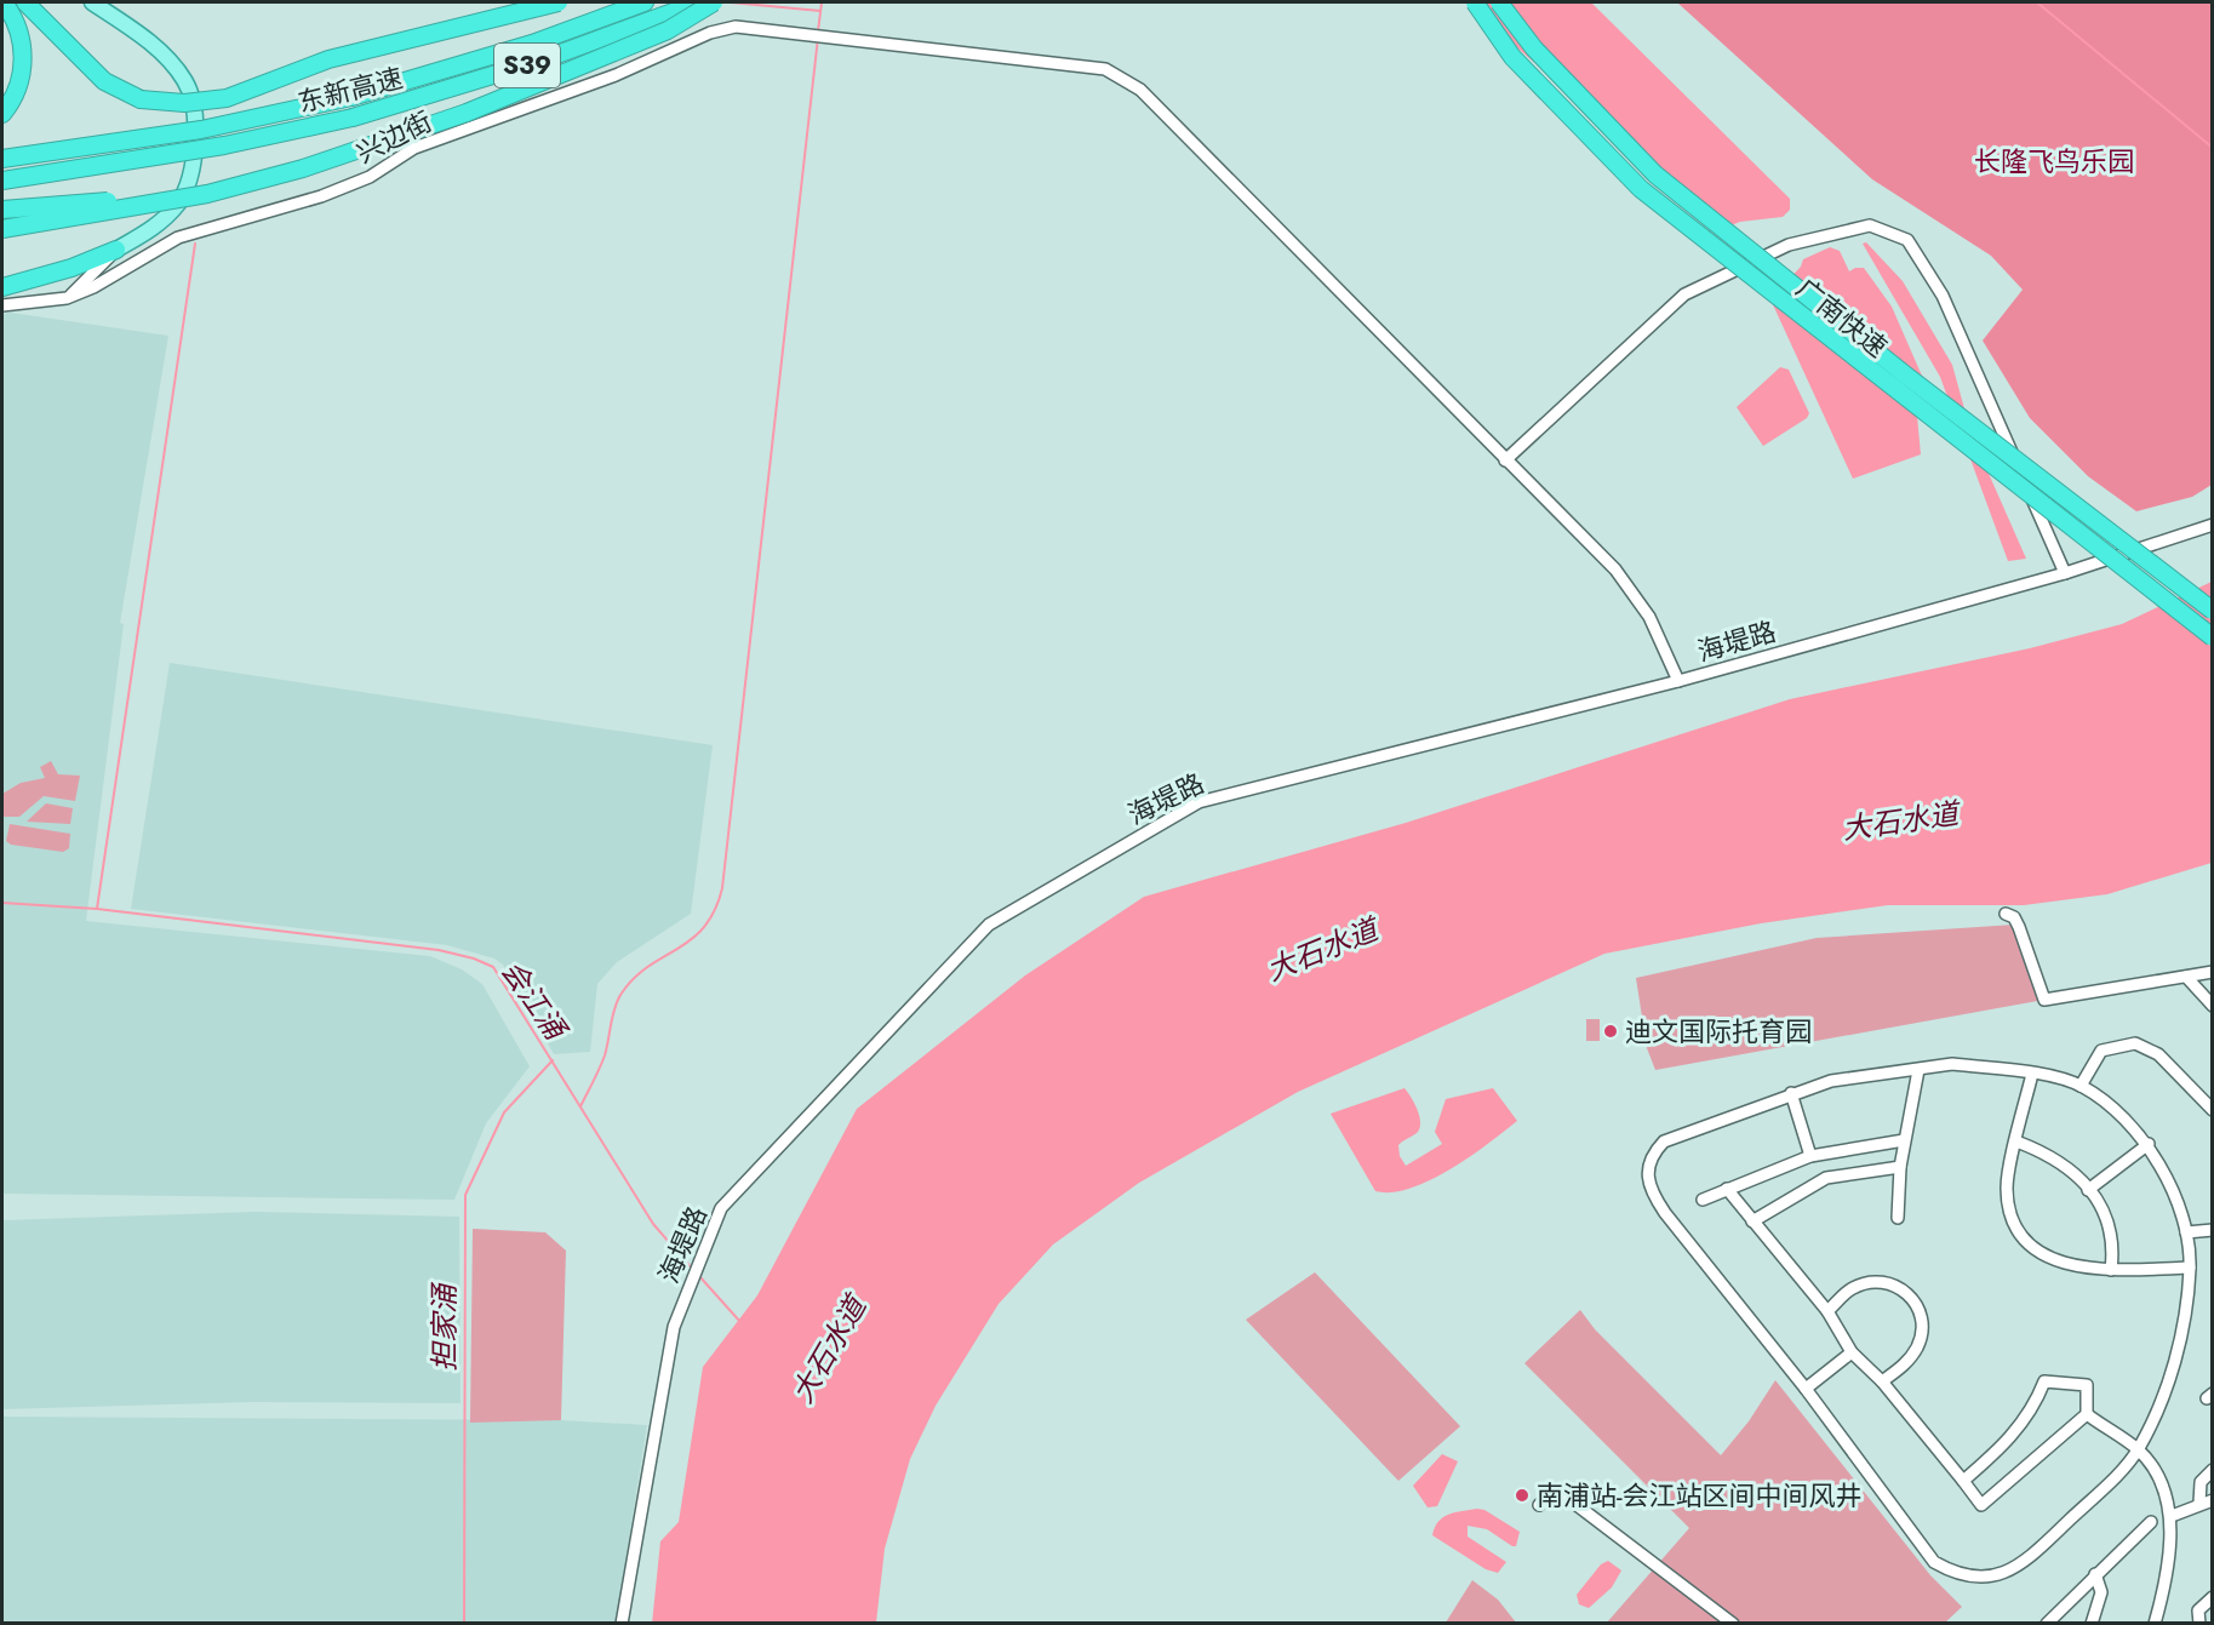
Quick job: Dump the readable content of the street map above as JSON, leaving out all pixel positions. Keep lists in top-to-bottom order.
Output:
{
  "streets": {
    "highway": ["S39", "东新高速", "广南快速"],
    "street": ["兴边街", "海堤路"]
  },
  "crossings": [
    ["兴边街", "海堤路"]
  ],
  "water": ["大石水道", "会江涌", "担家涌"],
  "parks": ["长隆飞鸟乐园"],
  "places": ["迪文国际托育园", "南浦站-会江站区间中间风井"]
}
